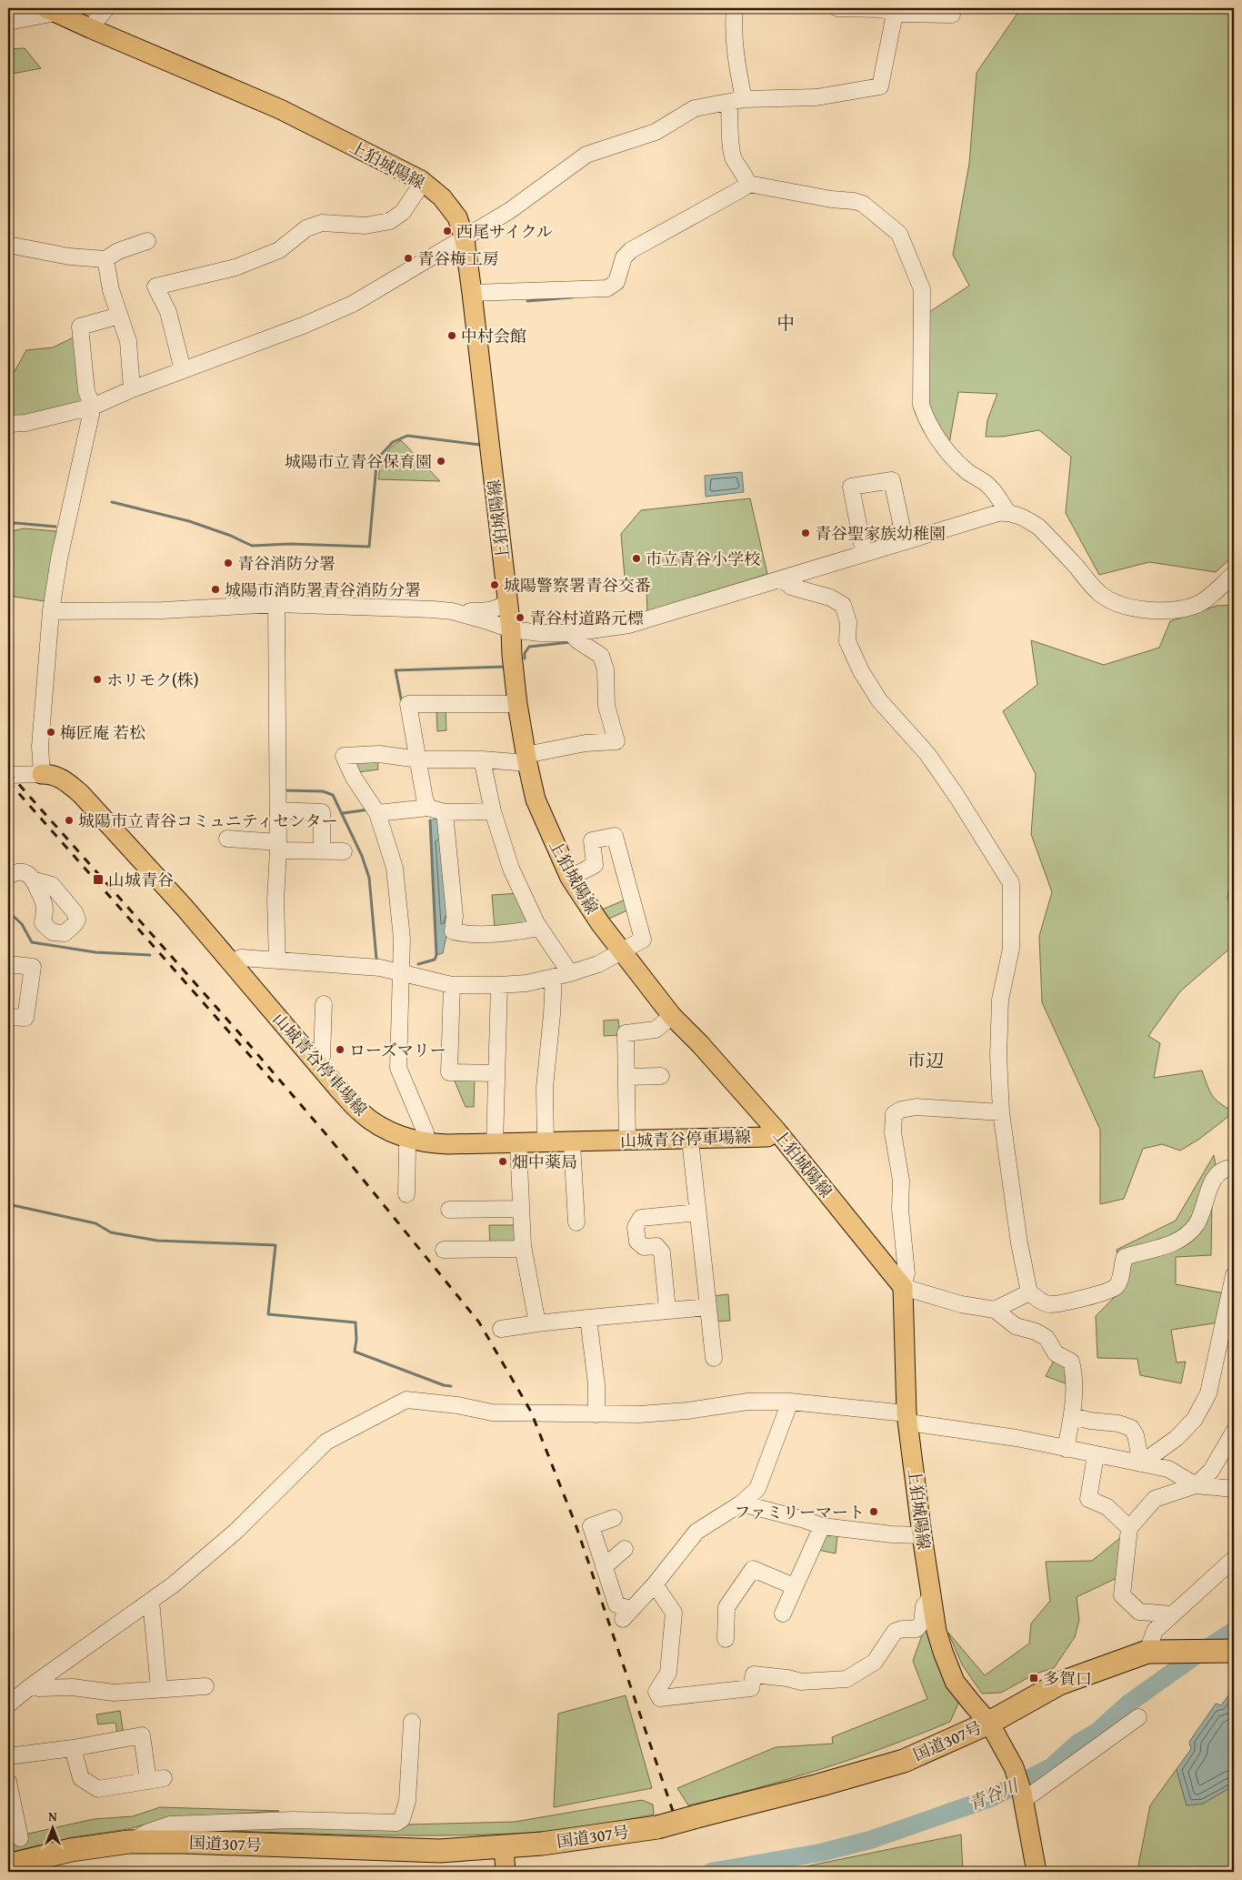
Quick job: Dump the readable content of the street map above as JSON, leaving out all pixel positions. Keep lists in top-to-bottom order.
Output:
{
  "streets": {
    "highway": ["国道307号"],
    "main road": ["上狛城陽線", "山城青谷停車場線"]
  },
  "crossings": [
    ["上狛城陽線", "山城青谷停車場線"],
    ["上狛城陽線", "国道307号"]
  ],
  "districts": ["中", "市辺"],
  "water": ["青谷川"],
  "places": {
    "other": [
      "西尾サイクル",
      "青谷梅工房",
      "中村会館",
      "城陽市立青谷保育園",
      "青谷聖家族幼稚園",
      "市立青谷小学校",
      "青谷消防分署",
      "城陽警察署青谷交番",
      "城陽市消防署青谷消防分署",
      "青谷村道路元標",
      "ホリモク(株)",
      "梅匠庵 若松",
      "城陽市立青谷コミュニティセンター",
      "ローズマリー",
      "畑中薬局",
      "ファミリーマート"
    ],
    "transit": ["山城青谷", "多賀口"]
  },
  "north": "top"
}
